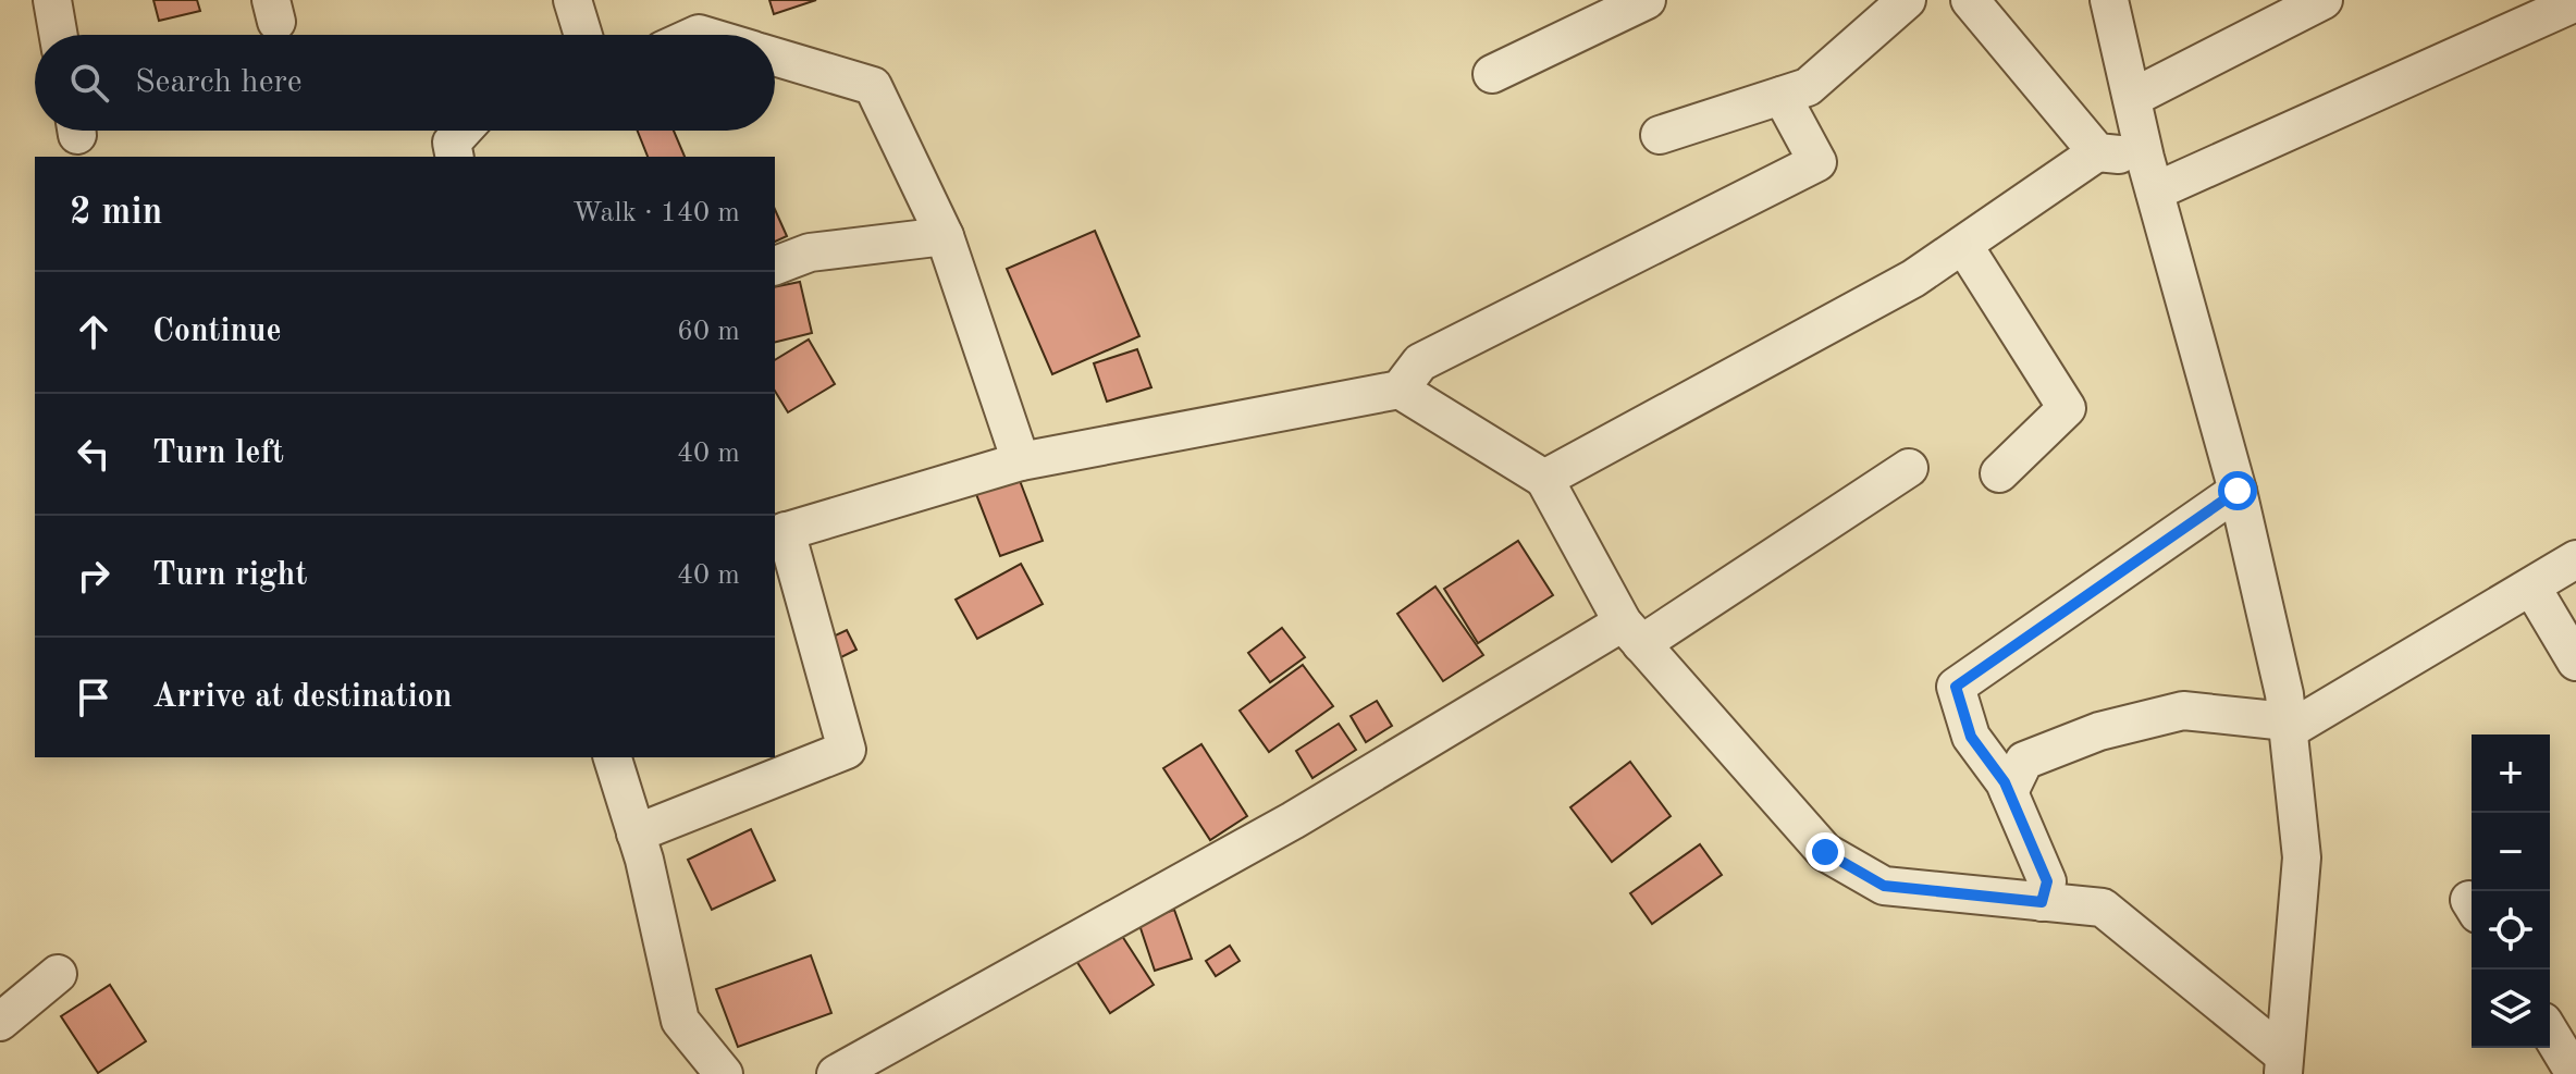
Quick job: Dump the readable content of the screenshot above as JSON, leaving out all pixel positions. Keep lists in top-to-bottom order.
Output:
{
  "page": {
    "search": "Search here",
    "heading": ["2 min", "Walk · 140 m"],
    "list": [
      ["Continue", "60 m"],
      ["Turn left", "40 m"],
      ["Turn right", "40 m"],
      "Arrive at destination"
    ],
    "map_buttons": ["+", "−"]
  }
}
